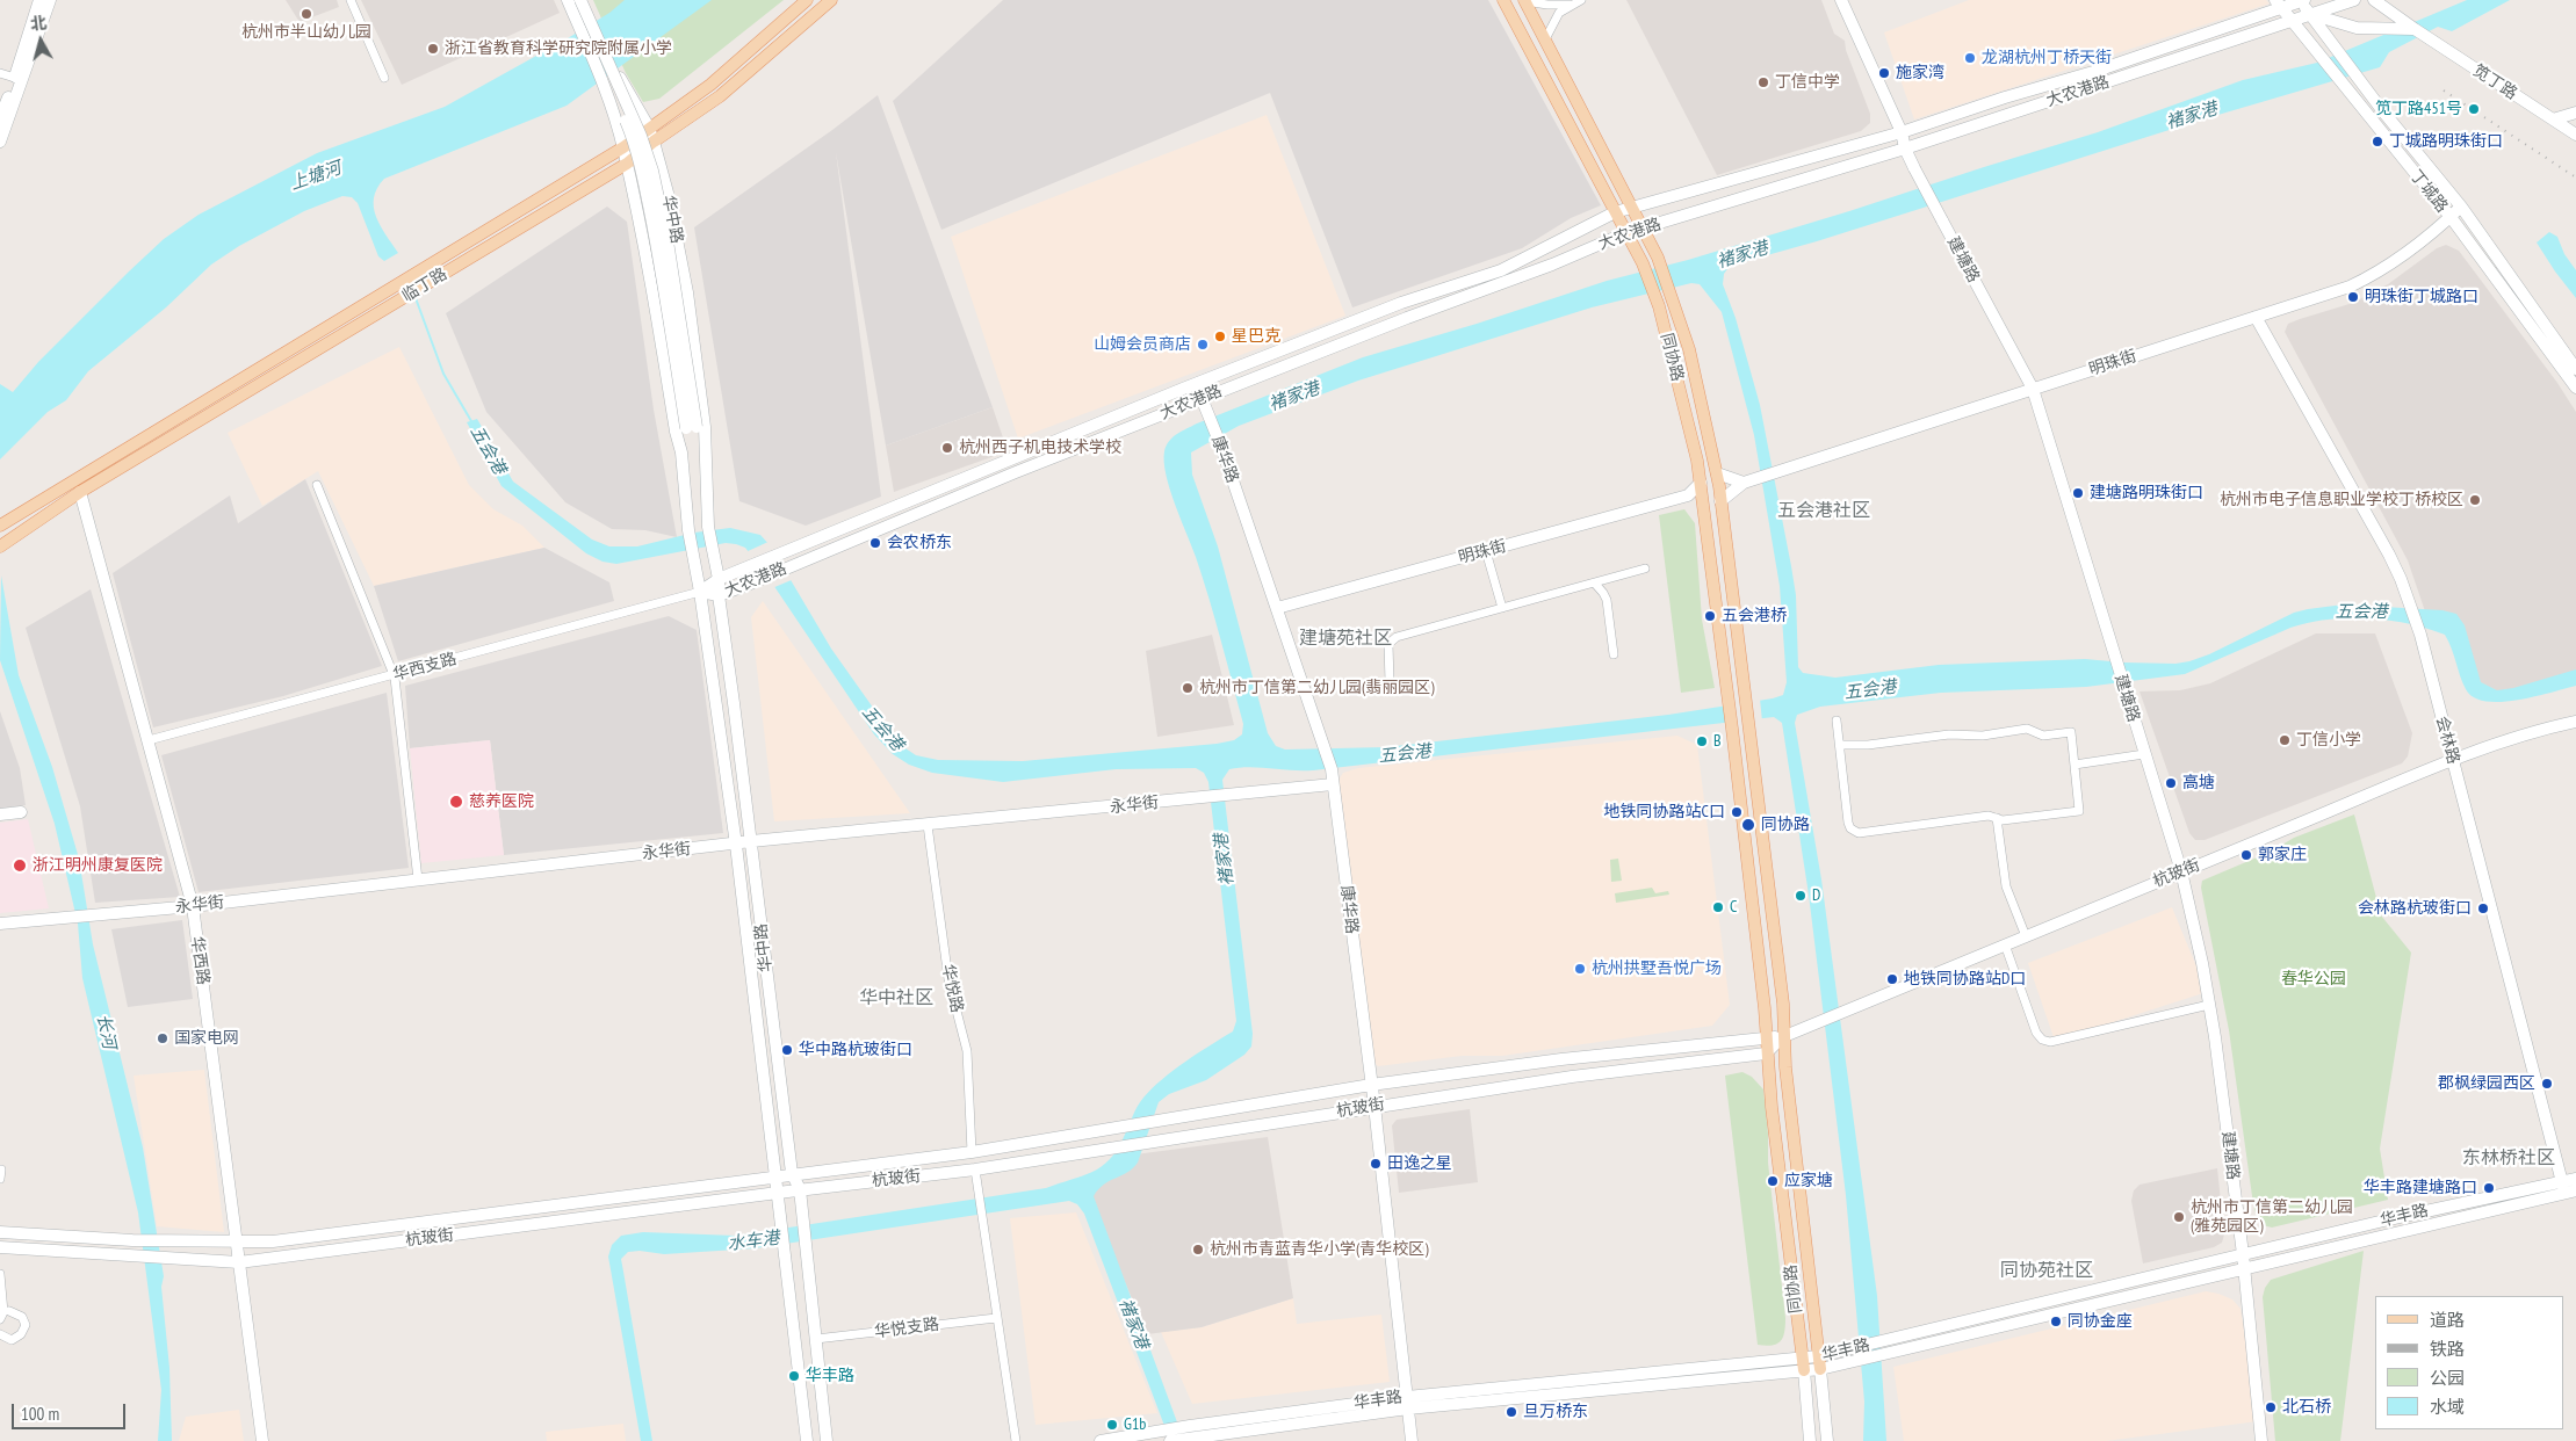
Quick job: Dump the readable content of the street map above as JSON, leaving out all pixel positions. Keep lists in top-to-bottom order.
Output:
{
  "streets": {
    "main road": ["临丁路", "同协路"],
    "street": [
      "笕丁路",
      "大农港路",
      "丁城路",
      "华中路",
      "建塘路",
      "明珠街",
      "康华路",
      "华西支路",
      "会林路",
      "永华街",
      "杭玻街",
      "华西路",
      "华悦路",
      "华丰路",
      "华悦支路"
    ]
  },
  "crossings": [
    ["大农港路", "丁城路"],
    ["大农港路", "华中路"],
    ["大农港路", "建塘路"],
    ["大农港路", "同协路"],
    ["大农港路", "康华路"],
    ["大农港路", "华西支路"],
    ["丁城路", "明珠街"],
    ["华中路", "临丁路"],
    ["华中路", "华西支路"],
    ["华中路", "永华街"],
    ["华中路", "杭玻街"],
    ["华中路", "华悦支路"],
    ["建塘路", "明珠街"],
    ["建塘路", "杭玻街"],
    ["建塘路", "华丰路"],
    ["临丁路", "华西路"],
    ["同协路", "明珠街"],
    ["同协路", "杭玻街"],
    ["同协路", "华丰路"],
    ["明珠街", "康华路"],
    ["明珠街", "会林路"],
    ["康华路", "永华街"],
    ["康华路", "杭玻街"],
    ["康华路", "华丰路"],
    ["华西支路", "华西路"],
    ["会林路", "杭玻街"],
    ["会林路", "华丰路"],
    ["永华街", "华西路"],
    ["永华街", "华悦路"],
    ["杭玻街", "华西路"],
    ["杭玻街", "华悦路"]
  ],
  "districts": [
    "五会港社区",
    "建塘苑社区",
    "华中社区",
    "东林桥社区",
    "同协苑社区"
  ],
  "water": [
    "褚家港",
    "上塘河",
    "五会港",
    "长河",
    "水车港"
  ],
  "parks": ["春华公园"],
  "places": [
    "杭州市半山幼儿园",
    "浙江省教育科学研究院附属小学",
    "龙湖杭州丁桥天街",
    "施家湾",
    "丁信中学",
    "笕丁路451号",
    "丁城路明珠街口",
    "明珠街丁城路口",
    "星巴克",
    "山姆会员商店",
    "杭州西子机电技术学校",
    "建塘路明珠街口",
    "杭州市电子信息职业学校丁桥校区",
    "会农桥东",
    "五会港桥",
    "杭州市丁信第二幼儿园(翡丽园区)",
    "丁信小学",
    "B",
    "高塘",
    "慈养医院",
    "地铁同协路站C口",
    "同协路",
    "郭家庄",
    "浙江明州康复医院",
    "D",
    "C",
    "会林路杭玻街口",
    "杭州拱墅吾悦广场",
    "地铁同协路站D口",
    "国家电网",
    "华中路杭玻街口",
    "郡枫绿园西区",
    "田逸之星",
    "应家塘",
    "华丰路建塘路口",
    "杭州市丁信第二幼儿园 (雅苑园区)",
    "杭州市青蓝青华小学(青华校区)",
    "同协金座",
    "华丰路",
    "北石桥",
    "旦万桥东",
    "G1b"
  ],
  "legend": [
    "道路",
    "铁路",
    "公园",
    "水域"
  ],
  "scale_bar": "100 m",
  "north": "top"
}
